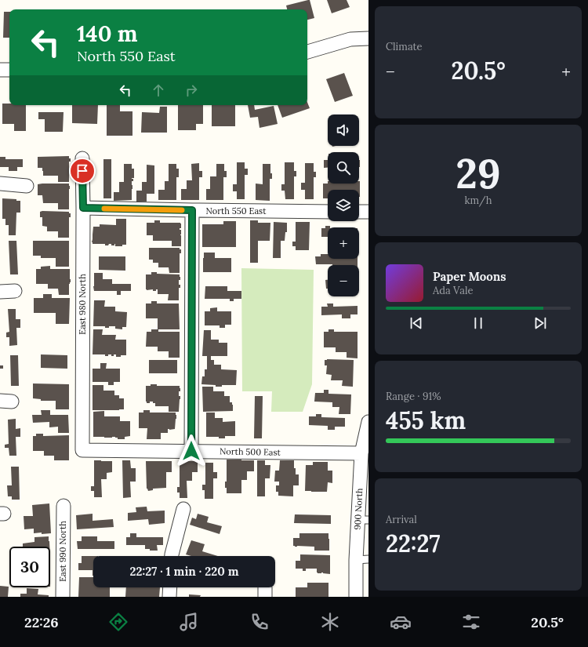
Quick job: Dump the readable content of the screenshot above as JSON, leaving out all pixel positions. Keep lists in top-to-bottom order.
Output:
{
  "streets": {
    "street": [
      "North 550 East",
      "East 980 North",
      "North 500 East",
      "900 North",
      "East 990 North"
    ]
  },
  "crossings": [
    ["North 550 East", "East 980 North"],
    ["East 980 North", "North 500 East"],
    ["North 500 East", "900 North"]
  ],
  "page": {
    "tile": [
      "Climate",
      ["29", "km/h"],
      ["Range · 91%", "455 km"],
      ["Arrival", "22:27"]
    ],
    "turn": ["140 m", "North 550 East"],
    "heat": ["−", "20.5°", "+"],
    "map_buttons": ["+", "−"],
    "song": ["Paper Moons", "Ada Vale"],
    "limit": "30",
    "trip": "22:27 · 1 min · 220 m",
    "tabs": ["22:26", "20.5°"]
  }
}
